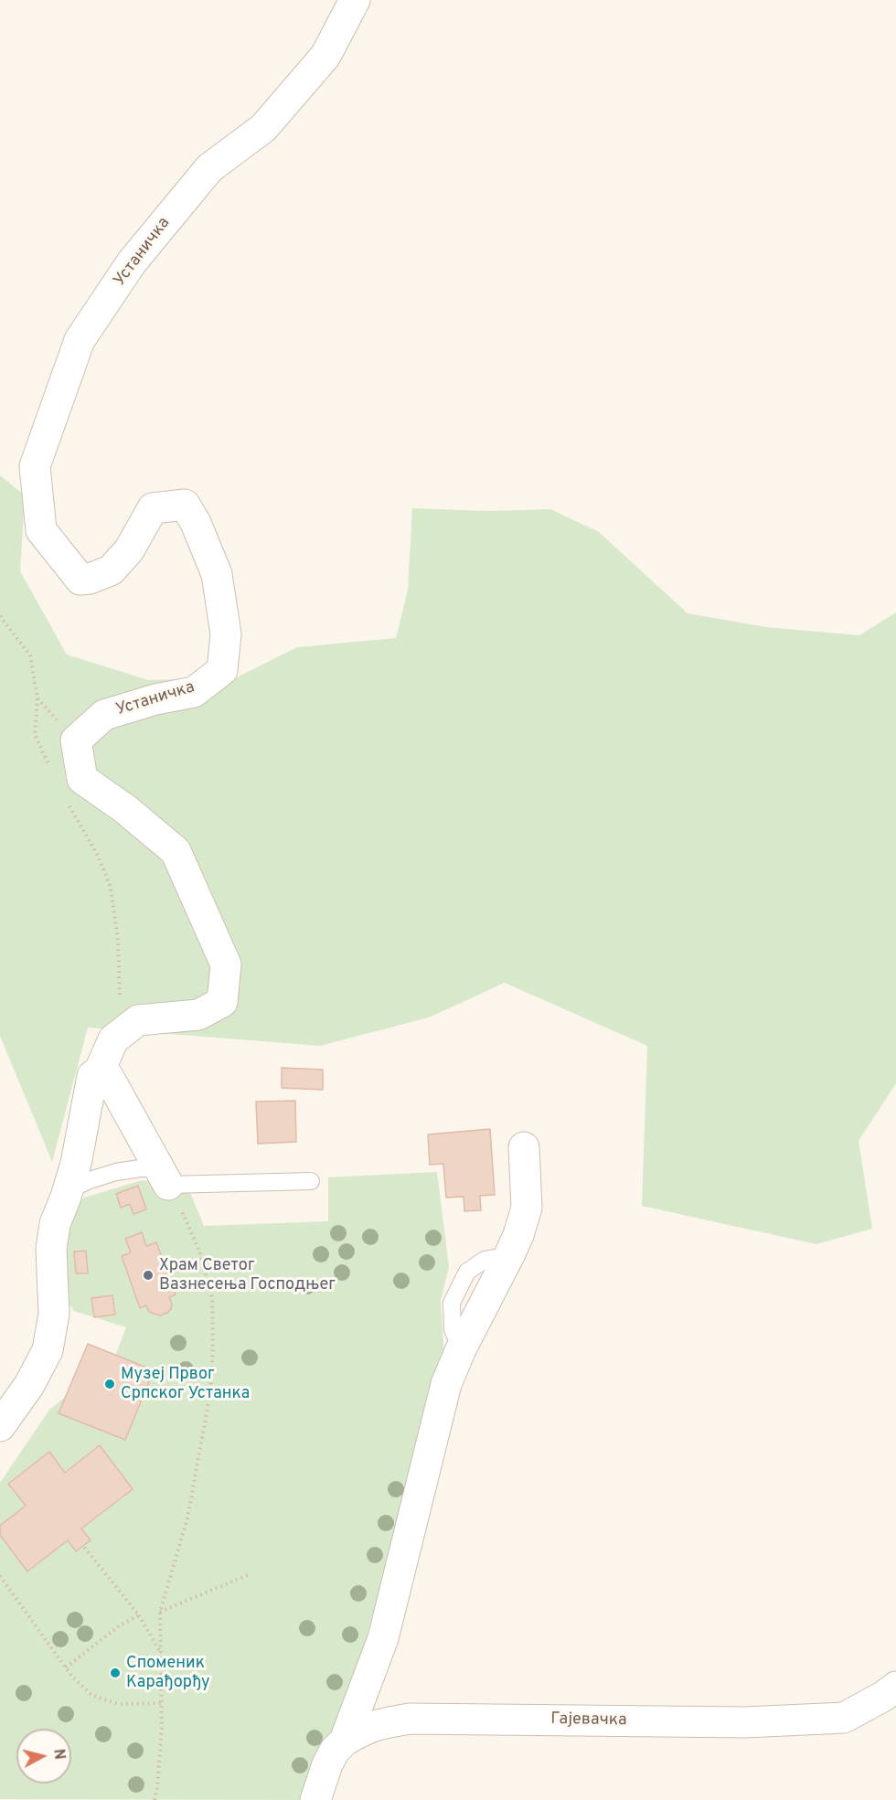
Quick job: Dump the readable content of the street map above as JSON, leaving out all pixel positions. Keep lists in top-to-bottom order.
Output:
{
  "streets": {
    "street": ["Устаничка", "Гајевачка"]
  },
  "places": ["Храм Светог Вазнесења Господњег", "Музеј Првог Српског Устанка", "Споменик Карађорђу"],
  "north": "right"
}
